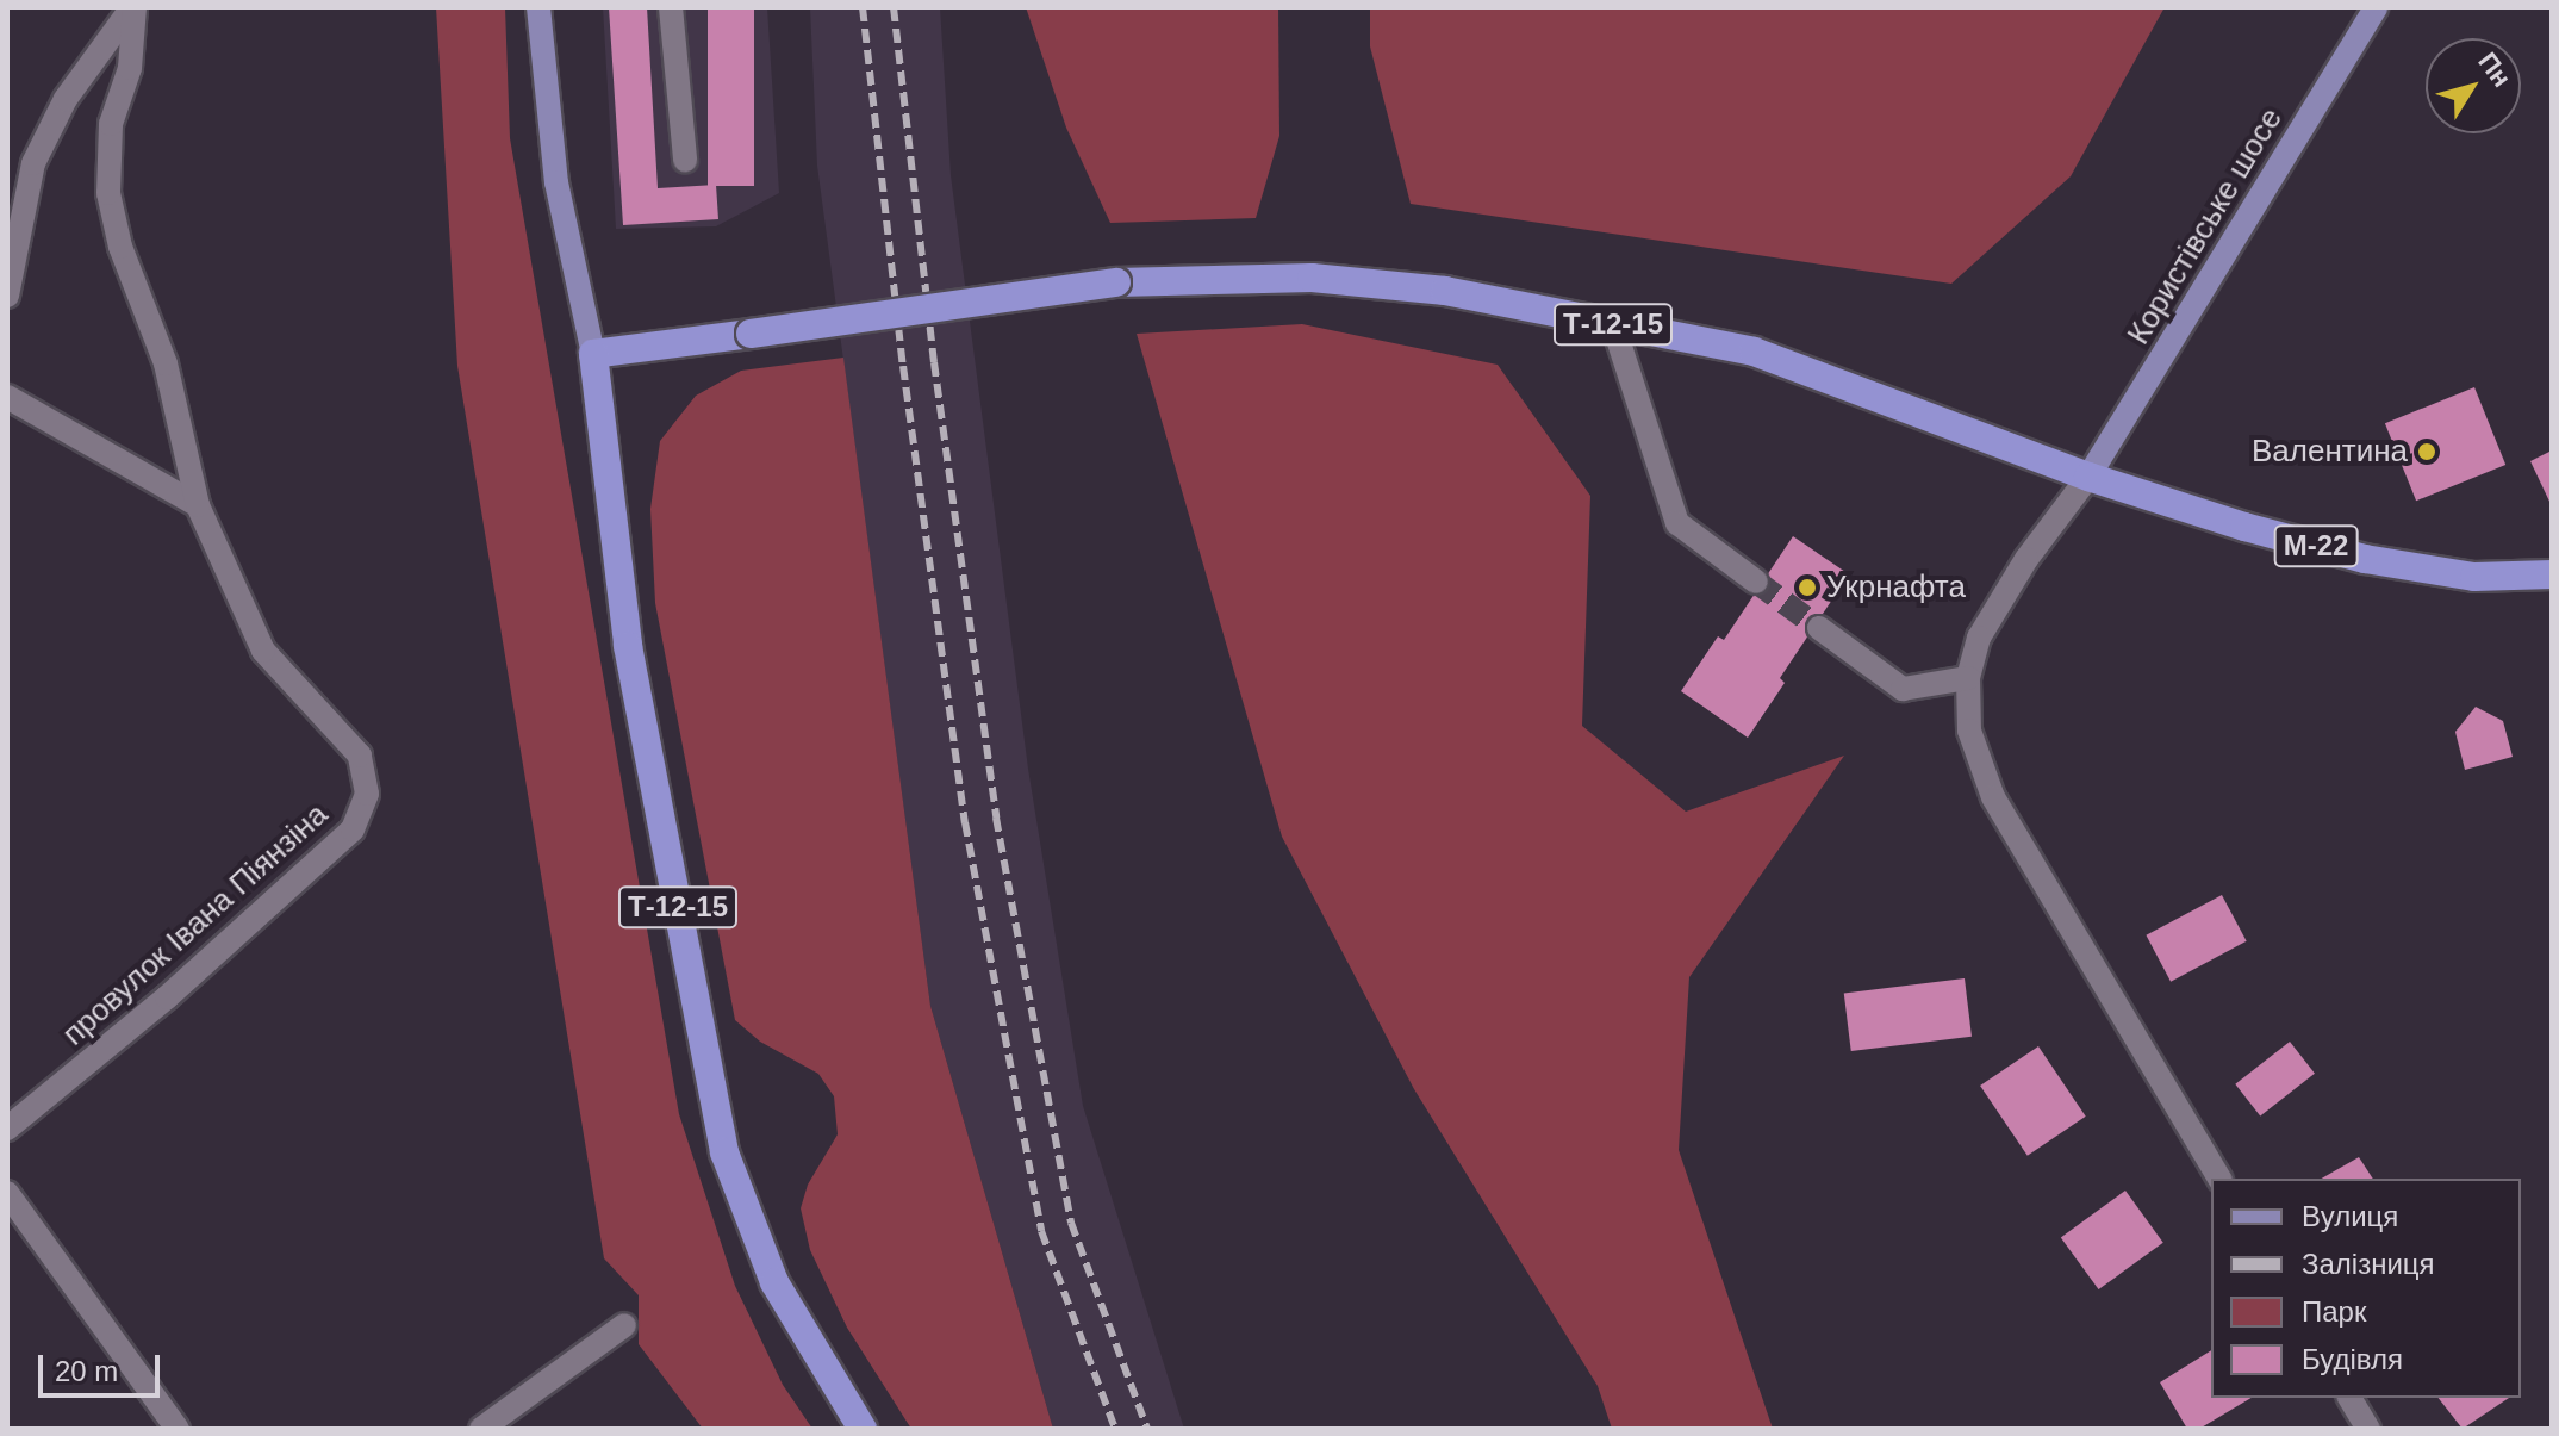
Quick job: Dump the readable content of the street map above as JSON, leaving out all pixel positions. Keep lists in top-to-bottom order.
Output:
{
  "streets": {
    "highway": ["Т-12-15", "М-22"],
    "main road": ["Користівське шосе"],
    "street": ["провулок Івана Піянзіна"]
  },
  "crossings": [
    ["Користівське шосе", "Т-12-15"],
    ["Користівське шосе", "М-22"],
    ["Т-12-15", "М-22"]
  ],
  "places": ["Валентина", "Укрнафта"],
  "legend": [
    "Вулиця",
    "Залізниця",
    "Парк",
    "Будівля"
  ],
  "scale_bar": "20 m",
  "north": "top right"
}
